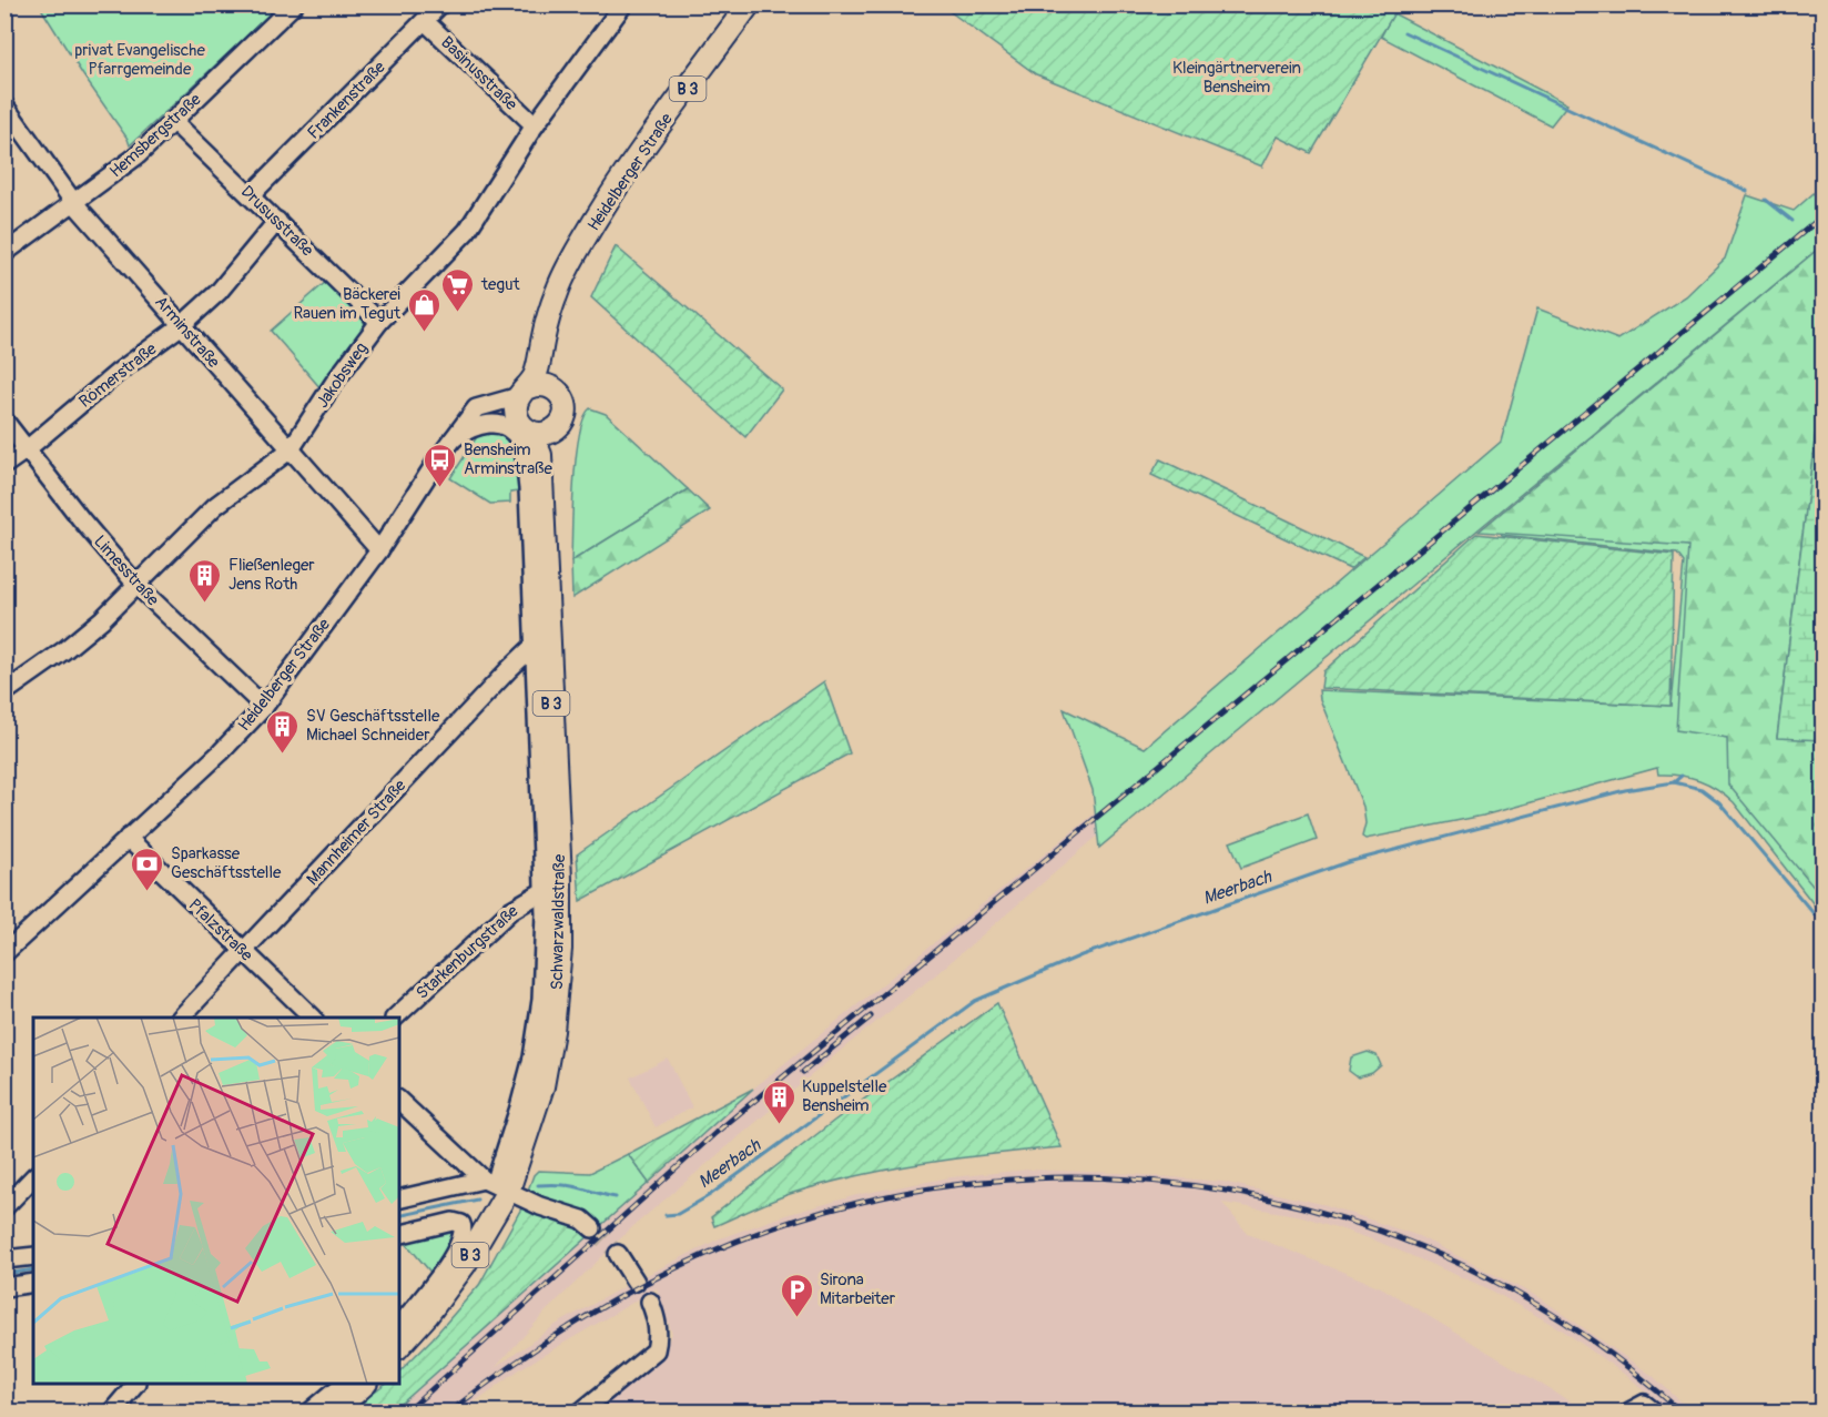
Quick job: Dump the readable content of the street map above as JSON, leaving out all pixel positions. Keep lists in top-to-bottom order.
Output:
{
  "streets": {
    "main road": ["B 3", "Heidelberger Straße", "Schwarzwaldstraße"],
    "street": [
      "Basinusstraße",
      "Frankenstraße",
      "Hemsbergstraße",
      "Drususstraße",
      "Arminstraße",
      "Römerstraße",
      "Jakobsweg",
      "Limesstraße",
      "Mannheimer Straße",
      "Pfalzstraße",
      "Starkenburgstraße"
    ]
  },
  "crossings": [
    ["Basinusstraße", "Frankenstraße"],
    ["Basinusstraße", "Jakobsweg"],
    ["Frankenstraße", "Drususstraße"],
    ["Hemsbergstraße", "Drususstraße"],
    ["Hemsbergstraße", "Arminstraße"],
    ["Heidelberger Straße", "Arminstraße"],
    ["Heidelberger Straße", "Limesstraße"],
    ["Heidelberger Straße", "Schwarzwaldstraße"],
    ["Heidelberger Straße", "Pfalzstraße"],
    ["Drususstraße", "Römerstraße"],
    ["Drususstraße", "Jakobsweg"],
    ["Arminstraße", "Römerstraße"],
    ["Arminstraße", "Jakobsweg"],
    ["Römerstraße", "Limesstraße"],
    ["Jakobsweg", "Limesstraße"],
    ["Mannheimer Straße", "Schwarzwaldstraße"],
    ["Mannheimer Straße", "Pfalzstraße"],
    ["Schwarzwaldstraße", "Starkenburgstraße"]
  ],
  "water": ["Meerbach"],
  "parks": ["privat Evangelische Pfarrgemeinde", "Kleingärtnerverein Bensheim"],
  "places": {
    "supermarket": ["tegut"],
    "shop": ["Bäckerei Rauen im Tegut"],
    "bus stop": ["Bensheim Arminstraße"],
    "building": ["Fließenleger Jens Roth", "SV Geschäftsstelle Michael Schneider", "Kuppelstelle Bensheim"],
    "bank": ["Sparkasse Geschäftsstelle"],
    "parking": ["Sirona Mitarbeiter"]
  }
}
